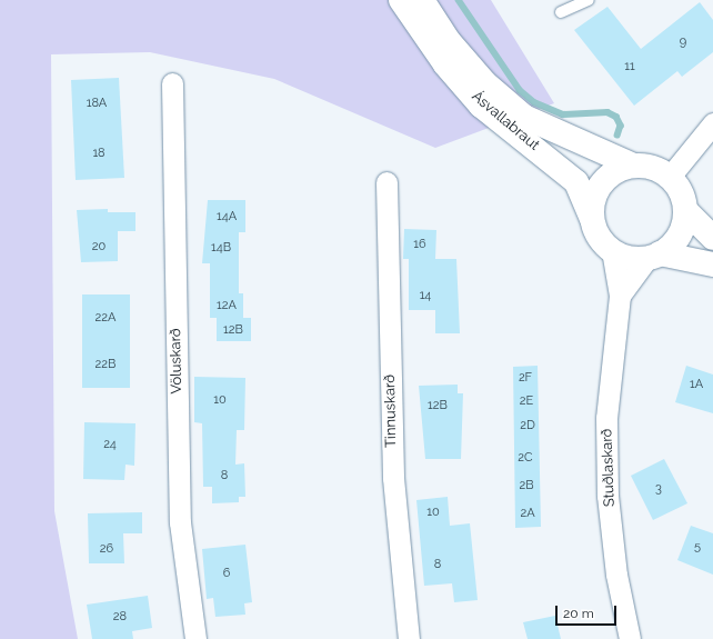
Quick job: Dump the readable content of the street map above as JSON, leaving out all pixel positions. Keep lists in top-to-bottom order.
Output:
{
  "streets": {
    "main road": ["Ásvallabraut"],
    "street": ["Völuskarð", "Tinnuskarð", "Stuðlaskarð"]
  },
  "crossings": [
    ["Ásvallabraut", "Stuðlaskarð"]
  ],
  "house_numbers": [
    "9",
    "11",
    "18A",
    "18",
    "14A",
    "16",
    "20",
    "14B",
    "14",
    "12A",
    "22A",
    "12B",
    "22B",
    "2F",
    "1A",
    "10",
    "2E",
    "12B",
    "2D",
    "24",
    "2C",
    "8",
    "2B",
    "3",
    "10",
    "2A",
    "5",
    "26",
    "8",
    "6",
    "28"
  ],
  "scale_bar": "20 m"
}
